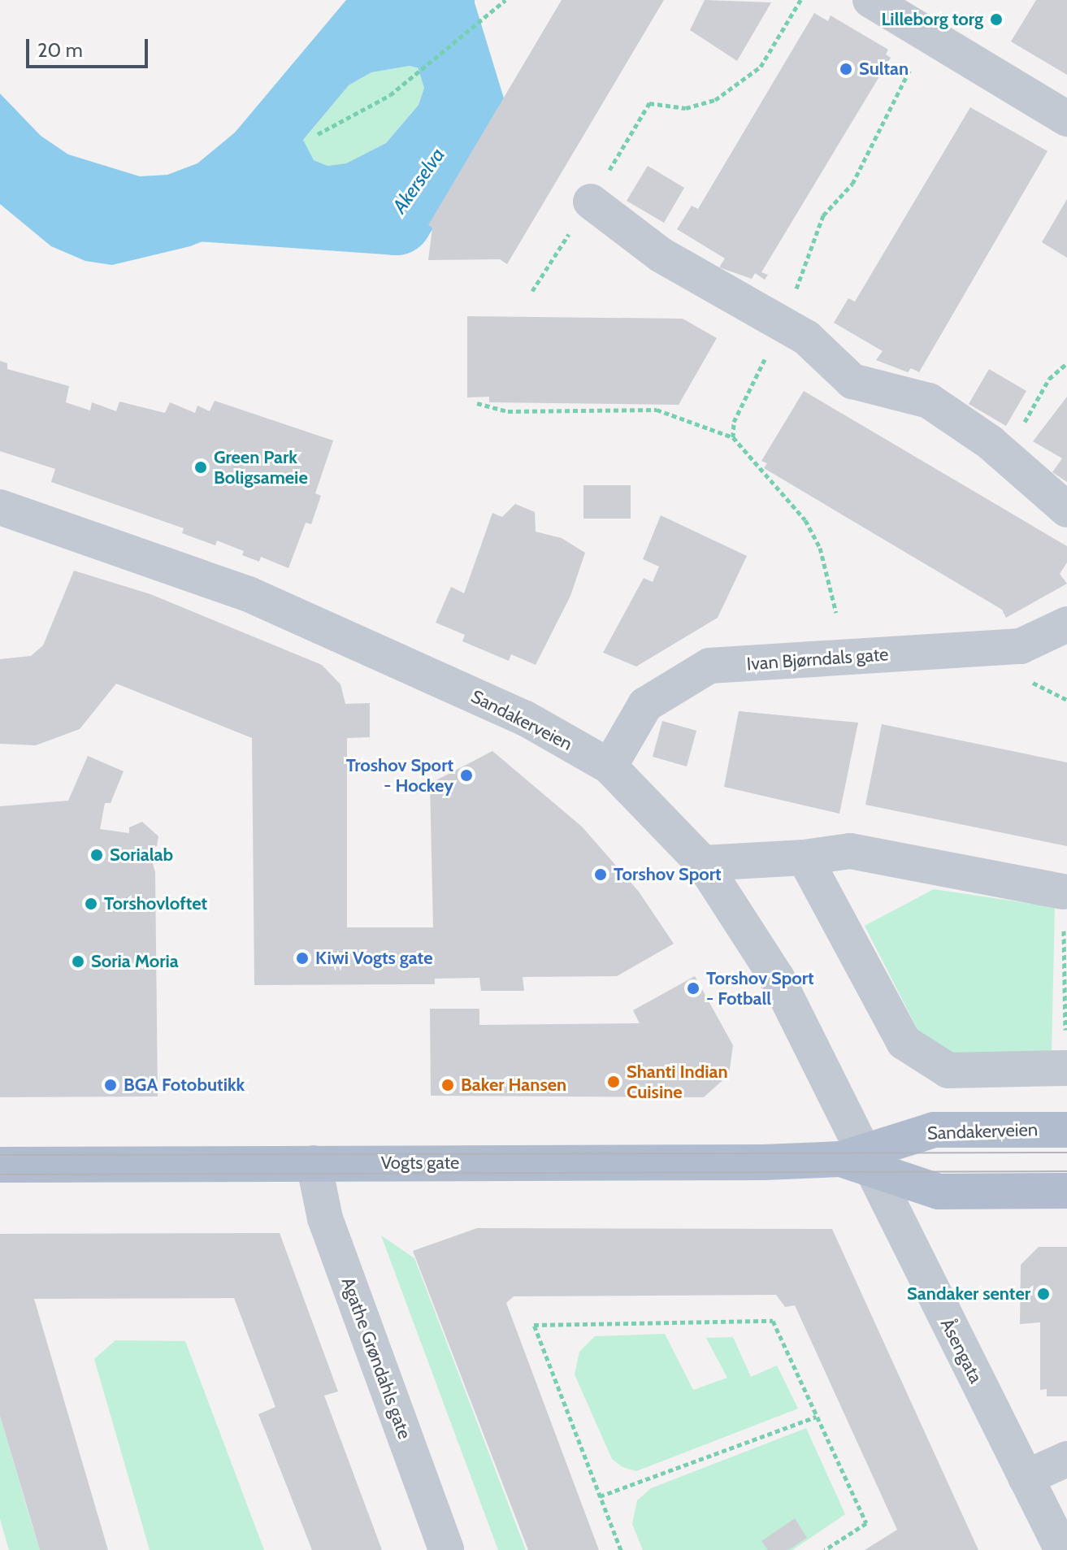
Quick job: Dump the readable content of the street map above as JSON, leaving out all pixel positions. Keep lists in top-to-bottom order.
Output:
{
  "streets": {
    "main road": ["Sandakerveien", "Vogts gate"],
    "street": ["Ivan Bjørndals gate", "Åsengata", "Agathe Grøndahls gate"]
  },
  "crossings": [
    ["Ivan Bjørndals gate", "Sandakerveien"],
    ["Sandakerveien", "Vogts gate"],
    ["Sandakerveien", "Åsengata"],
    ["Vogts gate", "Åsengata"],
    ["Vogts gate", "Agathe Grøndahls gate"]
  ],
  "water": ["Akerselva"],
  "places": [
    "Lilleborg torg",
    "Sultan",
    "Green Park Boligsameie",
    "Troshov Sport - Hockey",
    "Sorialab",
    "Torshov Sport",
    "Torshovloftet",
    "Kiwi Vogts gate",
    "Soria Moria",
    "Torshov Sport - Fotball",
    "Shanti Indian Cuisine",
    "BGA Fotobutikk",
    "Baker Hansen",
    "Sandaker senter"
  ],
  "scale_bar": "20 m"
}
